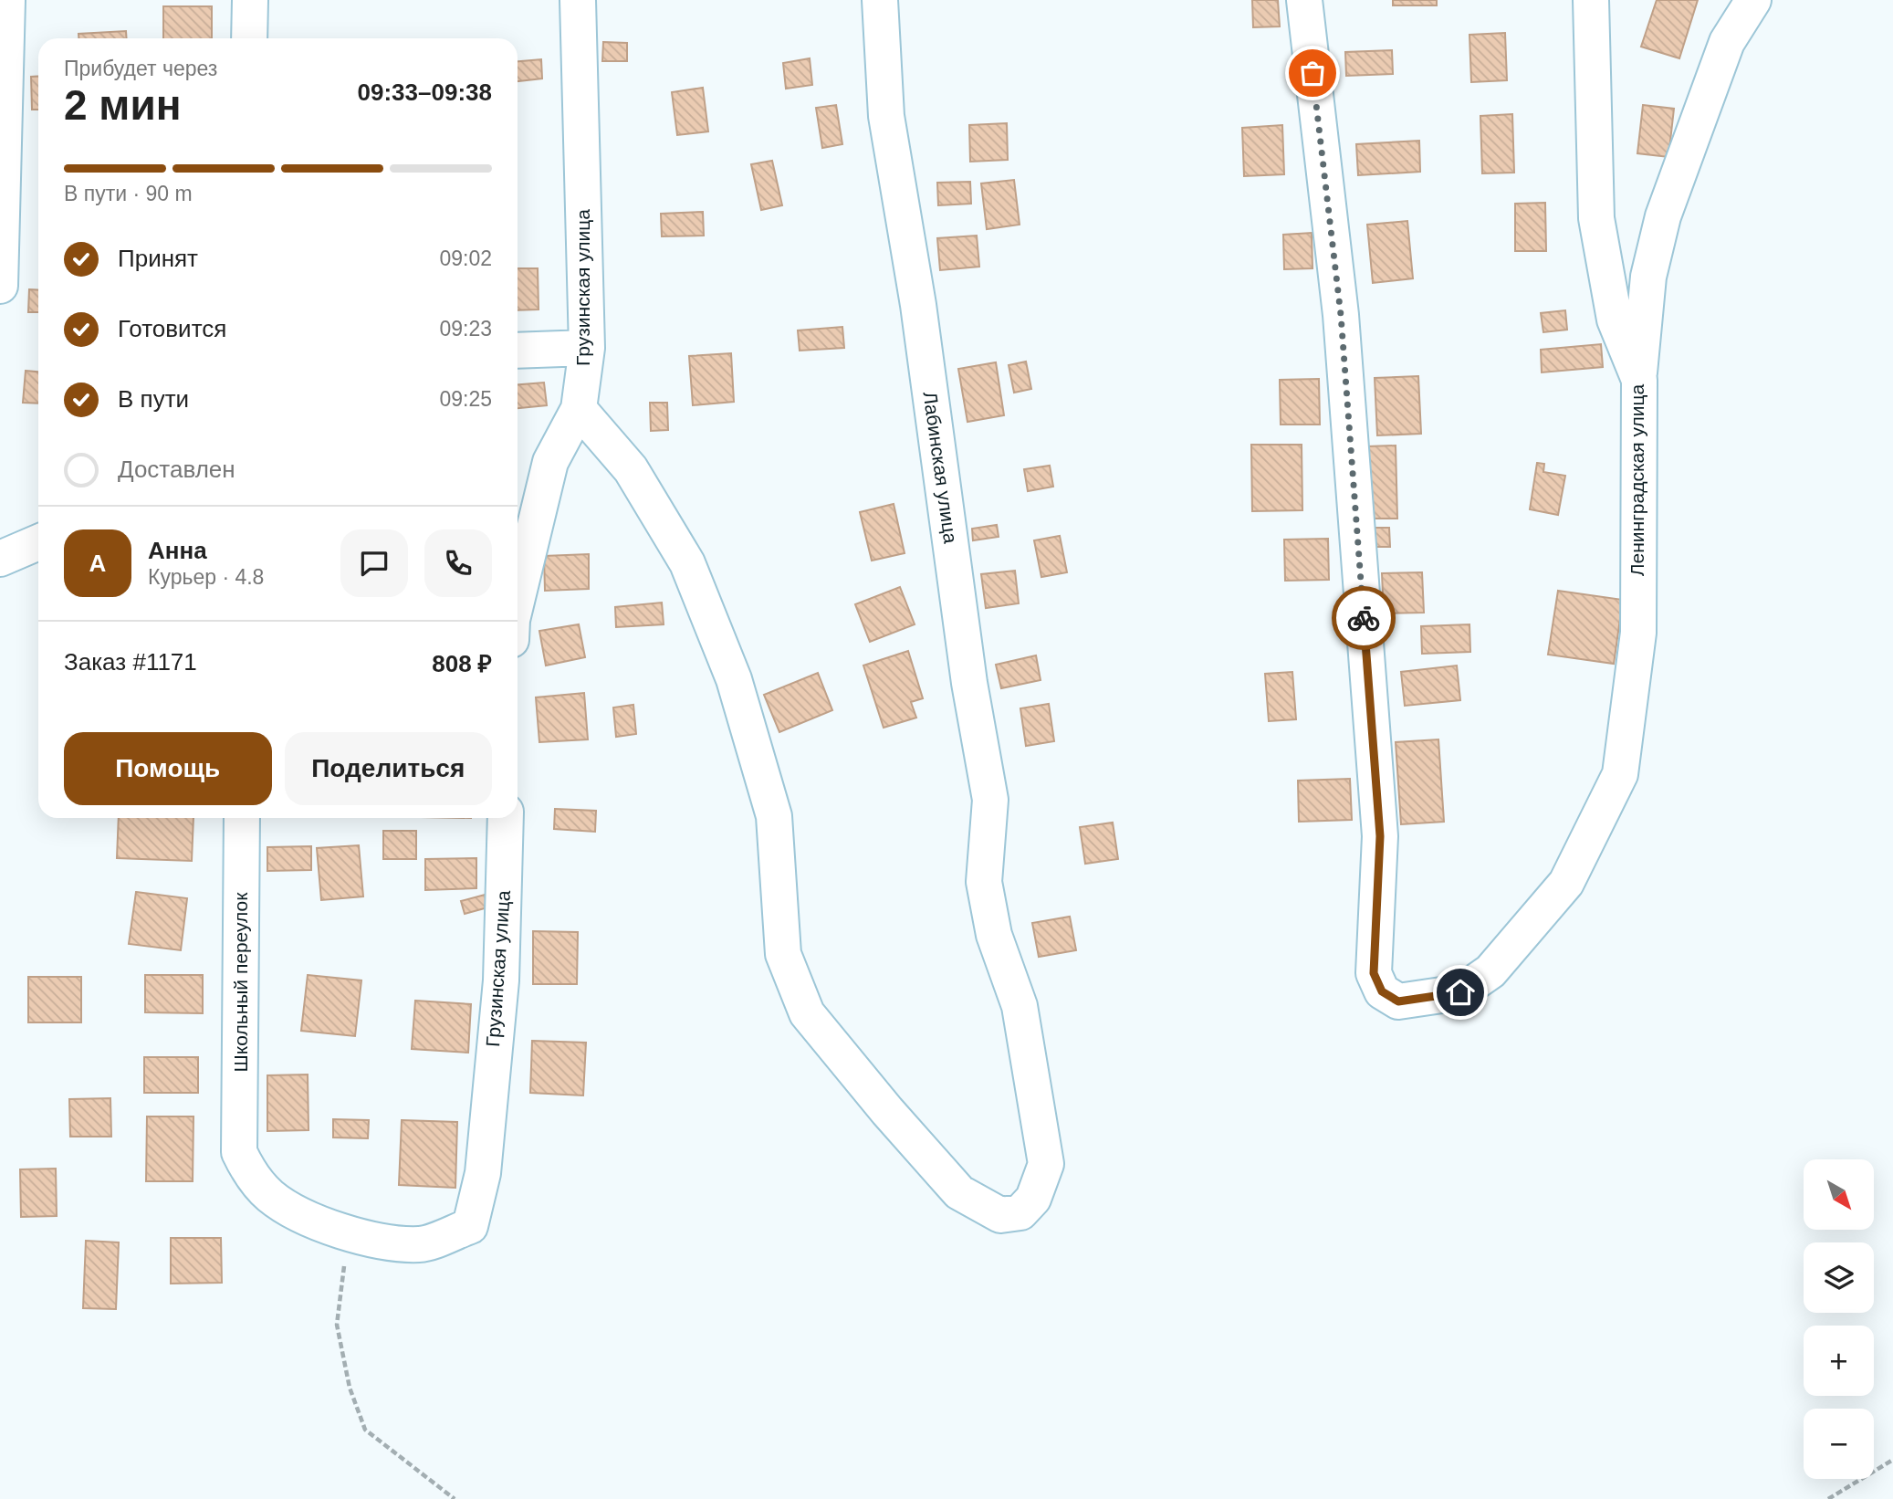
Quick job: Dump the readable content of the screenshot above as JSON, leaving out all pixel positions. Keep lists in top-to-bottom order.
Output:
{
  "streets": {
    "street": [
      "Грузинская улица",
      "Лабинская улица",
      "Ленинградская улица",
      "Школьный переулок"
    ]
  },
  "crossings": [
    ["Грузинская улица", "Лабинская улица"],
    ["Грузинская улица", "Школьный переулок"]
  ],
  "north": "bottom right",
  "page": {
    "heading": ["2 мин", "Прибудет через", "09:33–09:38"],
    "panel": [
      "Анна",
      "Курьер · 4.8",
      "Заказ #1171",
      "808 ₽"
    ],
    "bar": "В пути · 90 m",
    "list": [
      ["Принят", "09:02"],
      ["Готовится", "09:23"],
      ["В пути", "09:25"],
      "Доставлен"
    ],
    "round": "А",
    "buttons": ["Помощь", "Поделиться"],
    "map_buttons": ["+", "−"]
  }
}
